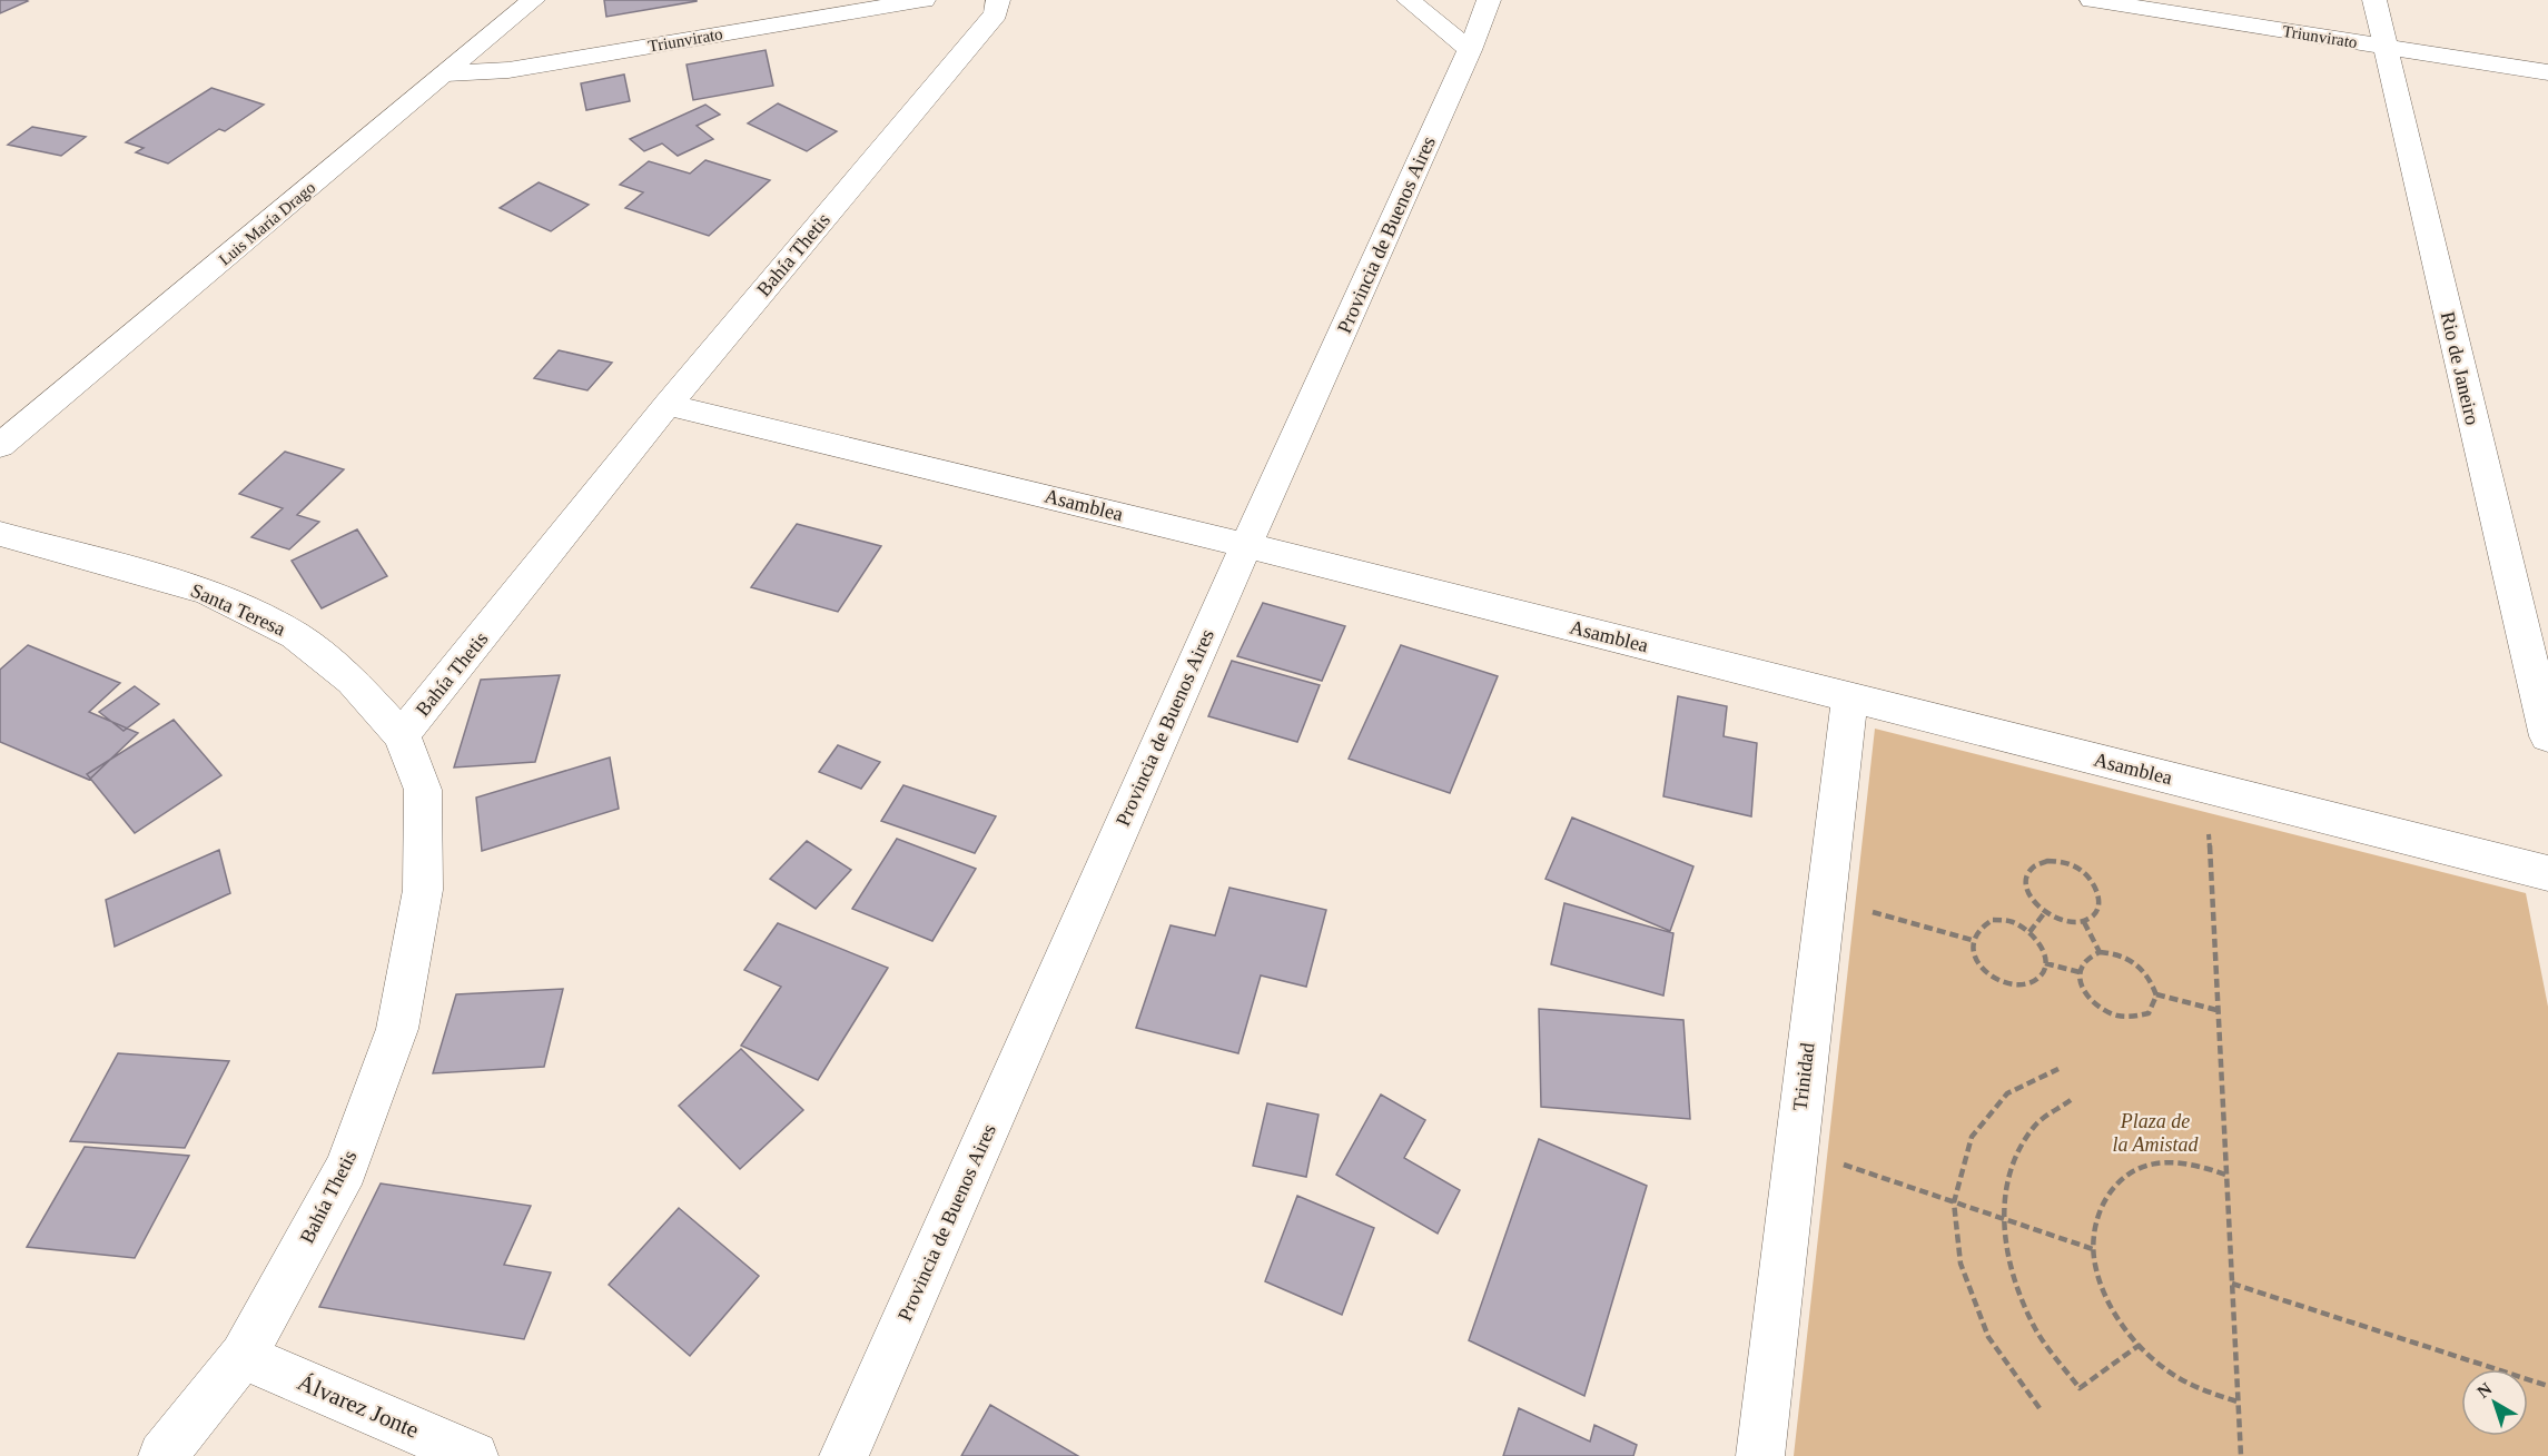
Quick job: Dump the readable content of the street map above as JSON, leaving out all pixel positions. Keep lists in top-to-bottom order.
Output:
{
  "streets": {
    "street": [
      "Triunvirato",
      "Luis María Drago",
      "Provincia de Buenos Aires",
      "Bahía Thetis",
      "Rio de Janeiro",
      "Asamblea",
      "Santa Teresa",
      "Trinidad",
      "Álvarez Jonte"
    ]
  },
  "crossings": [
    ["Triunvirato", "Luis María Drago"],
    ["Triunvirato", "Rio de Janeiro"],
    ["Provincia de Buenos Aires", "Asamblea"],
    ["Bahía Thetis", "Asamblea"],
    ["Bahía Thetis", "Santa Teresa"],
    ["Bahía Thetis", "Álvarez Jonte"],
    ["Asamblea", "Trinidad"]
  ],
  "parks": ["Plaza de la Amistad"],
  "north": "top left"
}
